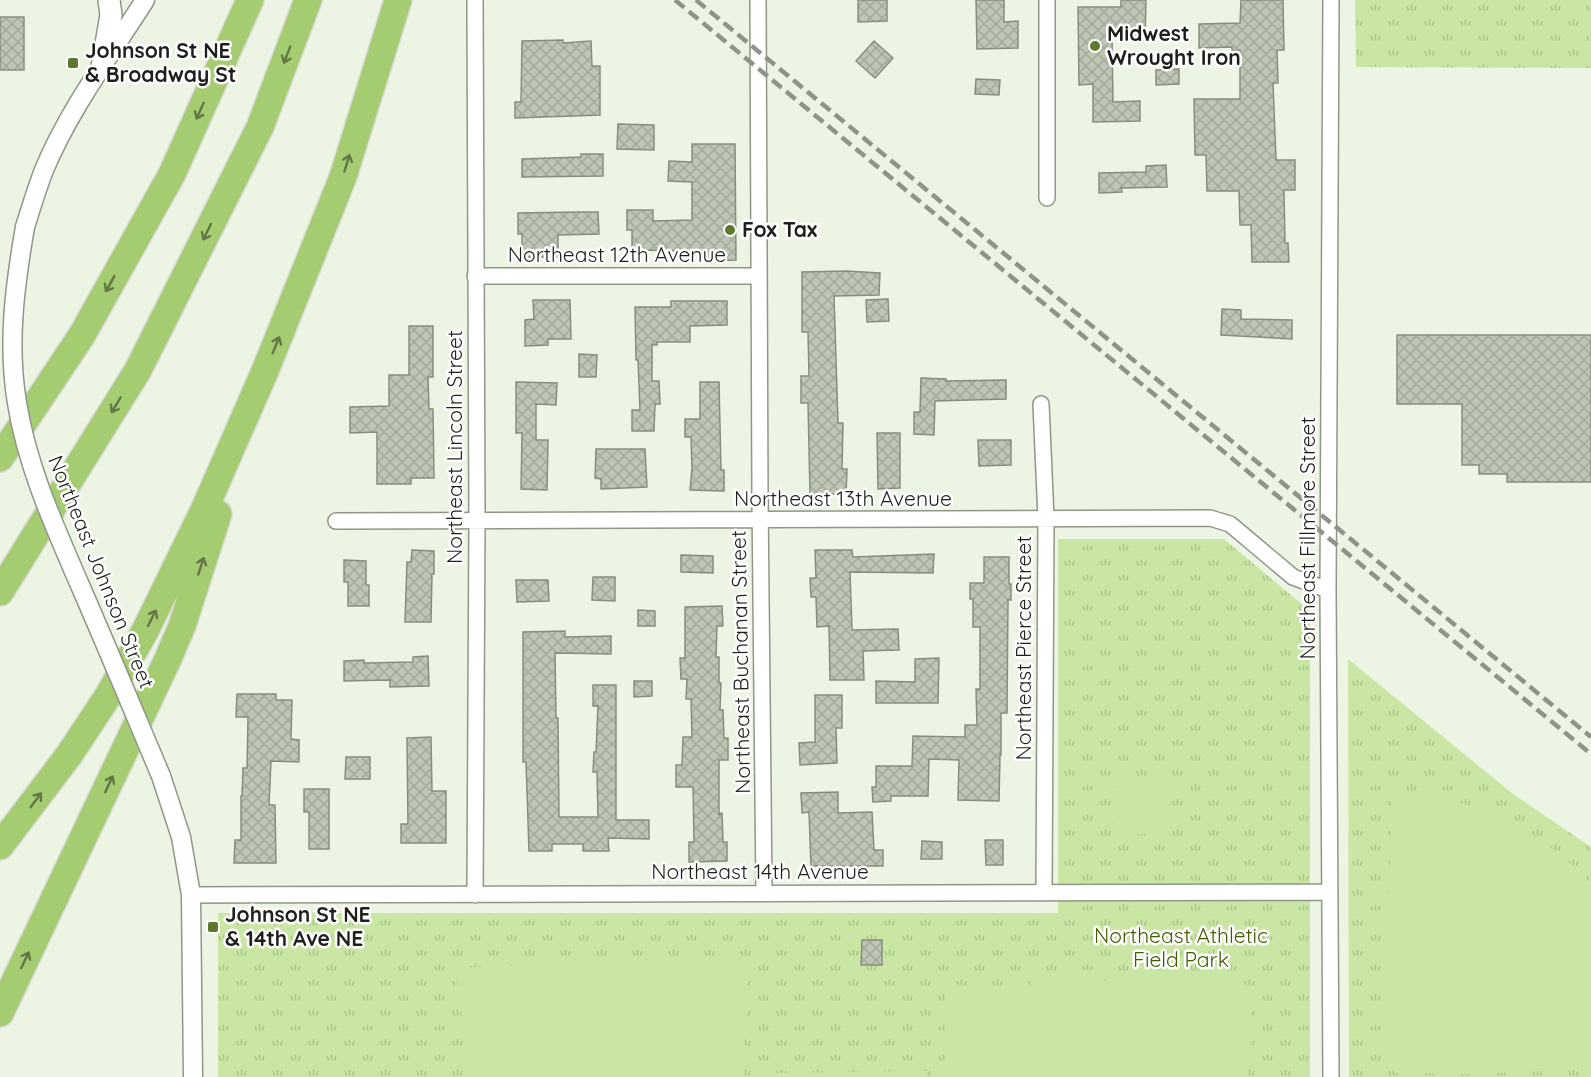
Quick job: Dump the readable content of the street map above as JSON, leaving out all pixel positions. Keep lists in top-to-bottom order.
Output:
{
  "streets": {
    "street": [
      "Northeast 12th Avenue",
      "Northeast Lincoln Street",
      "Northeast 13th Avenue",
      "Northeast Fillmore Street",
      "Northeast Johnson Street",
      "Northeast Pierce Street",
      "Northeast Buchanan Street",
      "Northeast 14th Avenue"
    ]
  },
  "crossings": [
    ["Northeast 12th Avenue", "Northeast Lincoln Street"],
    ["Northeast 12th Avenue", "Northeast Buchanan Street"],
    ["Northeast Lincoln Street", "Northeast 13th Avenue"],
    ["Northeast Lincoln Street", "Northeast 14th Avenue"],
    ["Northeast 13th Avenue", "Northeast Fillmore Street"],
    ["Northeast 13th Avenue", "Northeast Pierce Street"],
    ["Northeast 13th Avenue", "Northeast Buchanan Street"],
    ["Northeast Fillmore Street", "Northeast 14th Avenue"],
    ["Northeast Johnson Street", "Northeast 14th Avenue"],
    ["Northeast Pierce Street", "Northeast 14th Avenue"],
    ["Northeast Buchanan Street", "Northeast 14th Avenue"]
  ],
  "parks": ["Northeast Athletic Field Park"],
  "places": {
    "other": ["Midwest Wrought Iron", "Fox Tax"],
    "transit": ["Johnson St NE & Broadway St", "Johnson St NE & 14th Ave NE"]
  }
}
